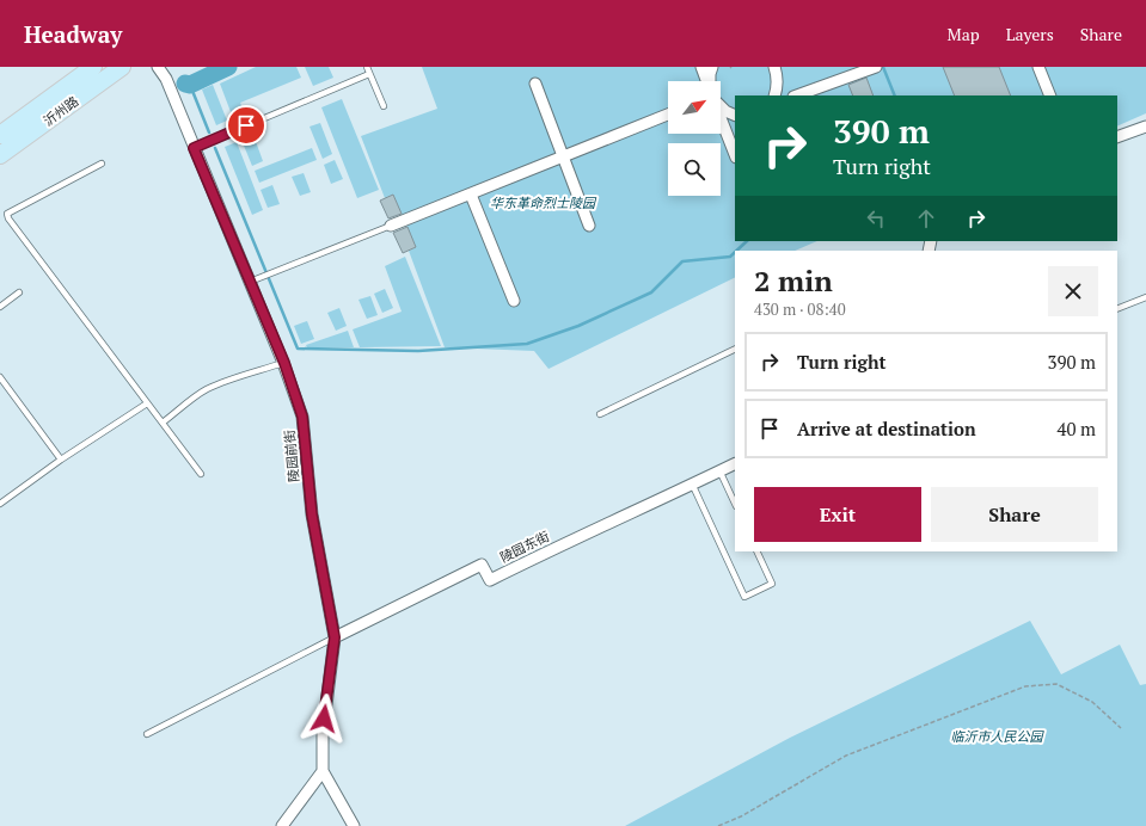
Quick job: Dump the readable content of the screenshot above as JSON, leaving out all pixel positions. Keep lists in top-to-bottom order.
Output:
{
  "streets": {
    "main road": ["沂州路"],
    "street": ["陵园前街", "陵园东街"]
  },
  "crossings": [
    ["陵园前街", "陵园东街"]
  ],
  "parks": ["华东革命烈士陵园", "临沂市人民公园"],
  "north": "top right",
  "page": {
    "header": "Headway",
    "nav": ["Map", "Layers", "Share"],
    "turn": ["390 m", "Turn right"],
    "heading": ["2 min", "430 m · 08:40"],
    "list": [
      {
        "name": "Turn right",
        "value": "390 m"
      },
      {
        "name": "Arrive at destination",
        "value": "40 m"
      }
    ],
    "buttons": ["Exit", "Share"]
  }
}
